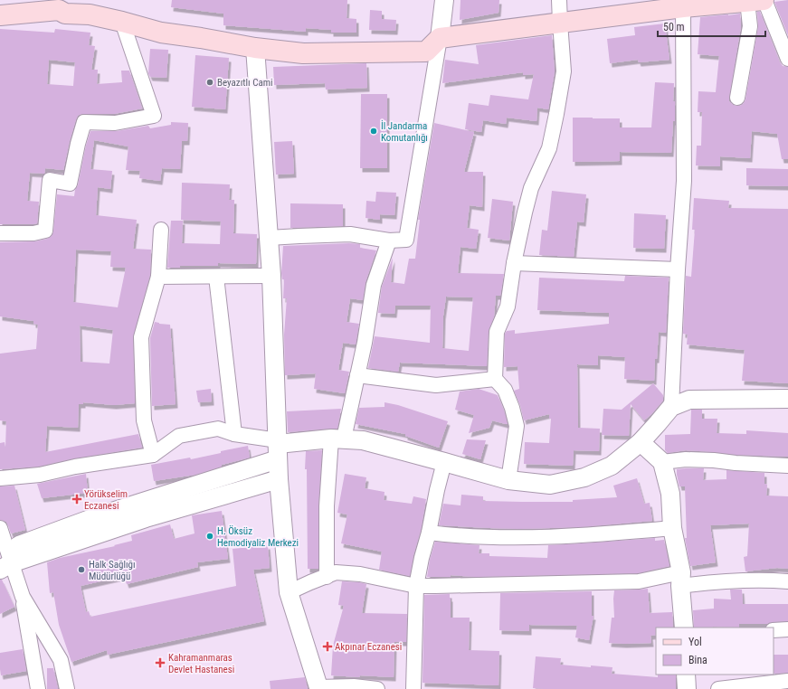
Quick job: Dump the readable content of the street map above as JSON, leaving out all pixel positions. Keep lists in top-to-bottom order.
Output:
{
  "places": {
    "other": [
      "Beyazıtlı Cami",
      "İl Jandarma Komutanlığı",
      "H. Öksüz Hemodiyaliz Merkezi",
      "Halk Sağlığı Müdürlüğü"
    ],
    "health": ["Yörükselim Eczanesi", "Akpınar Eczanesi", "Kahramanmaras Devlet Hastanesi"]
  },
  "legend": ["Yol", "Bina"],
  "scale_bar": "50 m"
}
